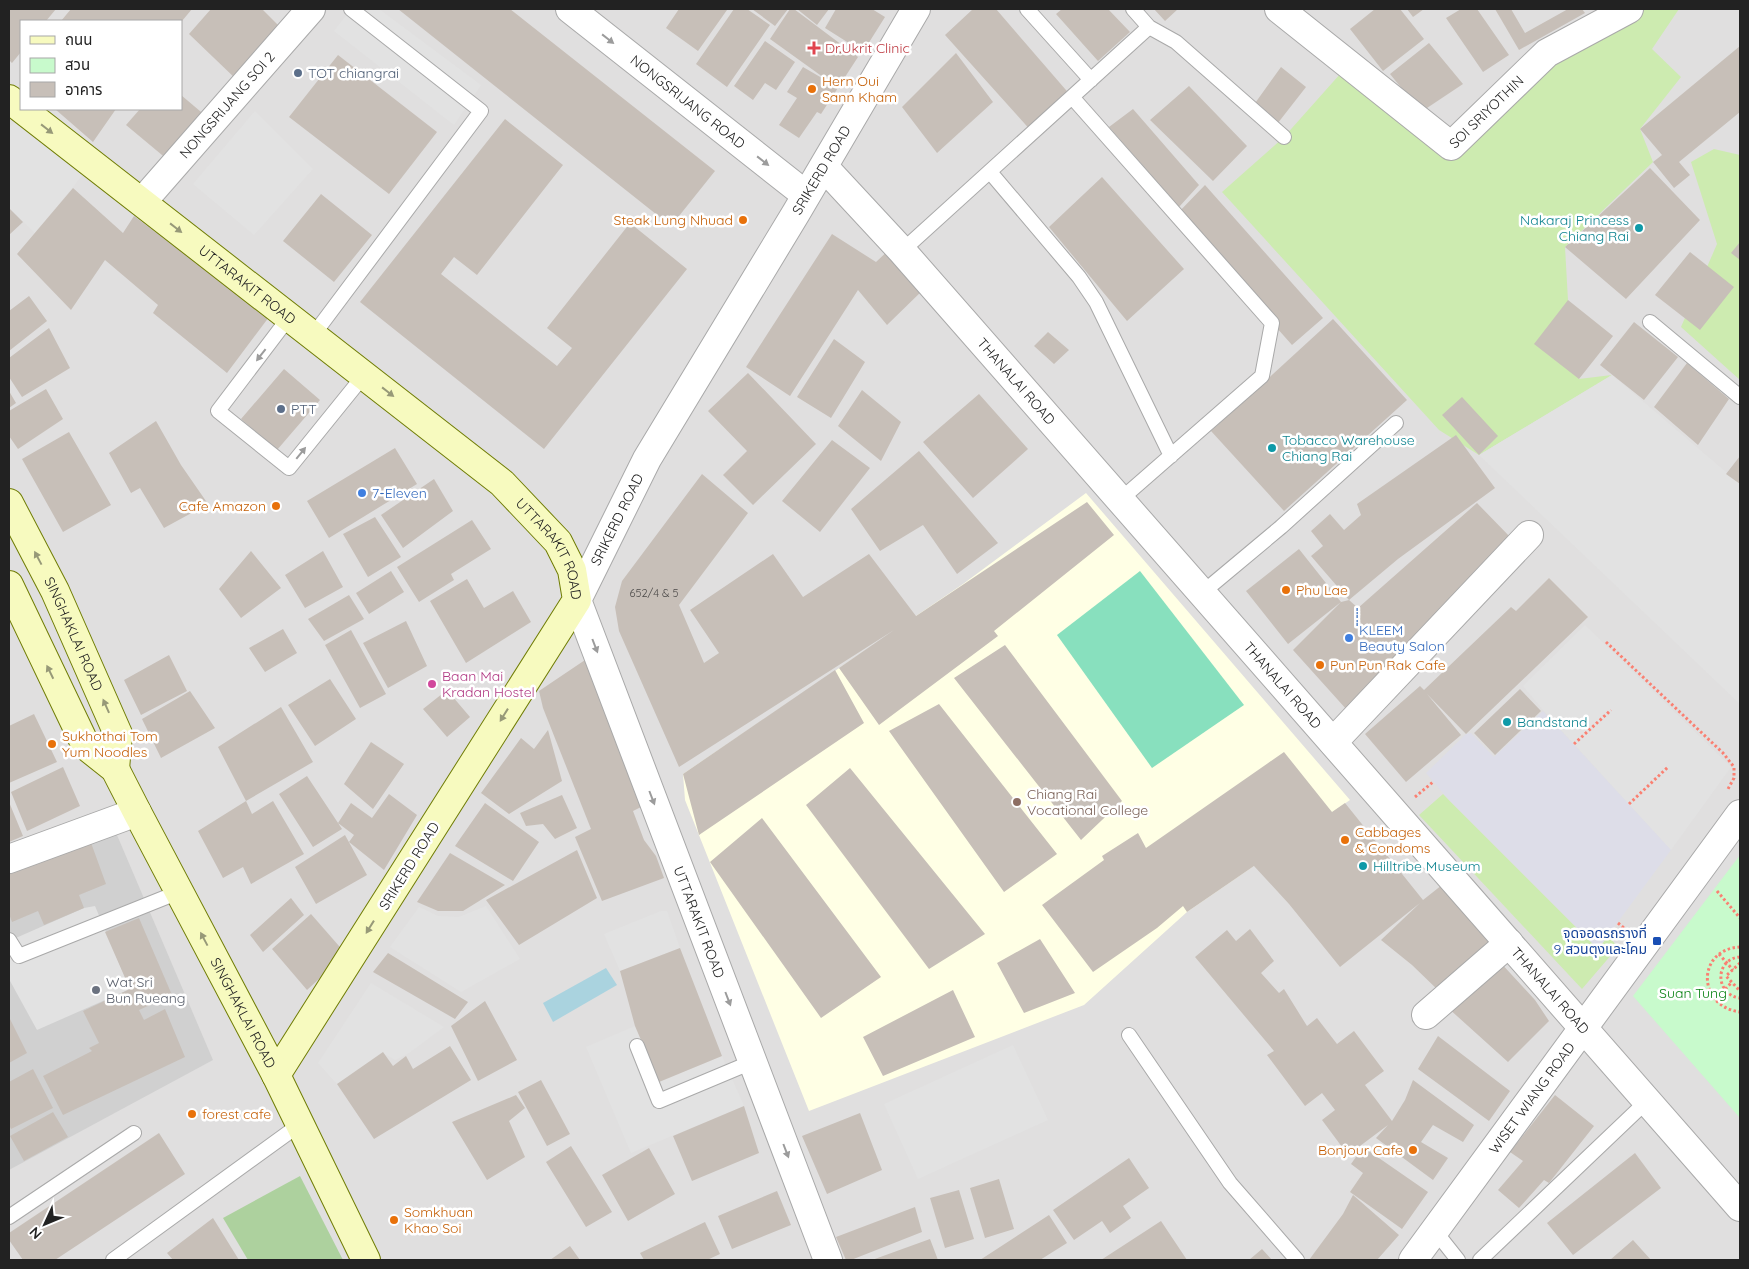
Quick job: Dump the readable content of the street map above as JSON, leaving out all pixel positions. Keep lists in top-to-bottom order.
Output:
{
  "streets": {
    "main road": ["SRIKERD ROAD", "UTTARAKIT ROAD", "SINGHAKLAI ROAD"],
    "street": [
      "NONGSRIJANG ROAD",
      "NONGSRIJANG SOI 2",
      "SOI SRIYOTHIN",
      "THANALAI ROAD",
      "WISET WIANG ROAD"
    ]
  },
  "crossings": [
    ["NONGSRIJANG ROAD", "SRIKERD ROAD"],
    ["NONGSRIJANG SOI 2", "UTTARAKIT ROAD"],
    ["SRIKERD ROAD", "UTTARAKIT ROAD"],
    ["SRIKERD ROAD", "THANALAI ROAD"],
    ["SRIKERD ROAD", "SINGHAKLAI ROAD"],
    ["THANALAI ROAD", "WISET WIANG ROAD"]
  ],
  "one_way": [
    "NONGSRIJANG ROAD",
    "SRIKERD ROAD",
    "UTTARAKIT ROAD",
    "SINGHAKLAI ROAD"
  ],
  "parks": ["Suan Tung"],
  "places": {
    "health": ["Dr.Ukrit Clinic"],
    "other": [
      "TOT chiangrai",
      "Hern Oui Sann Kham",
      "Steak Lung Nhuad",
      "Nakaraj Princess Chiang Rai",
      "PTT",
      "Tobacco Warehouse Chiang Rai",
      "7-Eleven",
      "Cafe Amazon",
      "Phu Lae",
      "่่่่่KLEEM Beauty Salon",
      "Pun Pun Rak Cafe",
      "Baan Mai Kradan Hostel",
      "Bandstand",
      "Sukhothai Tom Yum Noodles",
      "Chiang Rai Vocational College",
      "Cabbages & Condoms",
      "Hilltribe Museum",
      "Wat Sri Bun Rueang",
      "forest cafe",
      "Bonjour Cafe",
      "Somkhuan Khao Soi"
    ],
    "transit": ["จุดจอดรถรางที่ 9 สวนตุงและโคม"]
  },
  "house_numbers": ["652/4 & 5"],
  "legend": ["ถนน", "สวน", "อาคาร"],
  "north": "bottom left"
}
